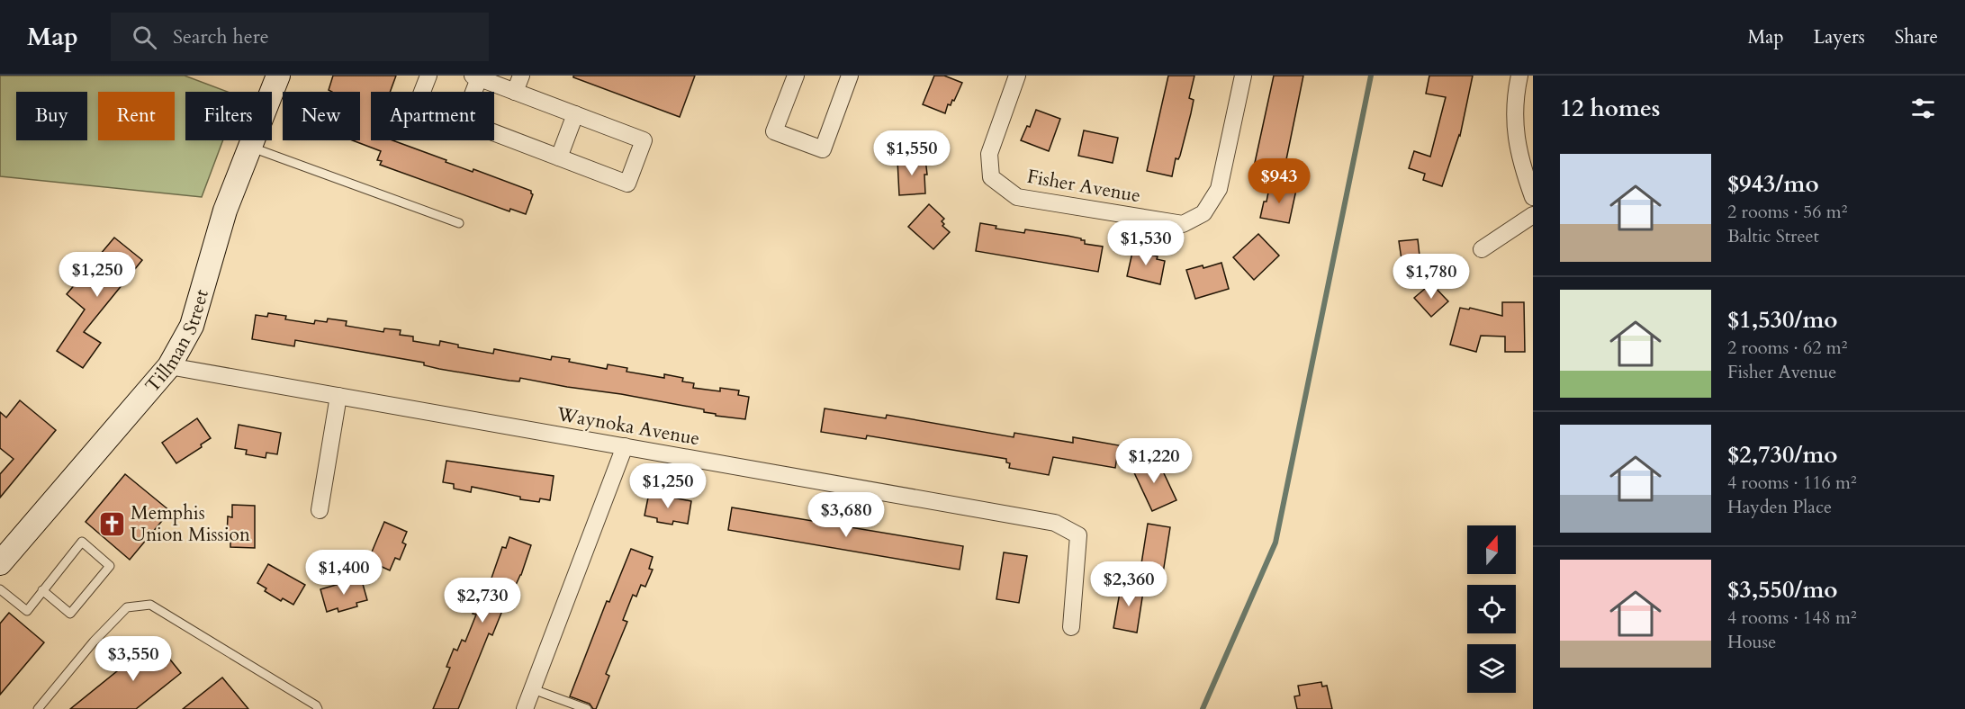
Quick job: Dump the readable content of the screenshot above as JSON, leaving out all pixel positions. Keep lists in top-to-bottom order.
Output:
{
  "streets": {
    "main road": ["Tillman Street"],
    "street": ["Fisher Avenue", "Waynoka Avenue"]
  },
  "crossings": [
    ["Tillman Street", "Waynoka Avenue"]
  ],
  "places": {
    "church": ["Memphis Union Mission"]
  },
  "north": "top",
  "page": {
    "header": "Map",
    "search": "Search here",
    "nav": ["Map", "Layers", "Share"],
    "heading": "12 homes",
    "chip": [
      "Buy",
      "Rent",
      "Filters",
      "New",
      "Apartment"
    ],
    "price": [
      "$1,550",
      "$943",
      "$1,530",
      "$1,250",
      "$1,780",
      "$1,220",
      "$1,250",
      "$3,680",
      "$1,400",
      "$2,360",
      "$2,730",
      "$3,550"
    ],
    "list": [
      {
        "name": "$943/mo",
        "note": "2 rooms · 56 m² · Baltic Street"
      },
      {
        "name": "$1,530/mo",
        "note": "2 rooms · 62 m² · Fisher Avenue"
      },
      {
        "name": "$2,730/mo",
        "note": "4 rooms · 116 m² · Hayden Place"
      },
      {
        "name": "$3,550/mo",
        "note": "4 rooms · 148 m² · House"
      }
    ]
  }
}
